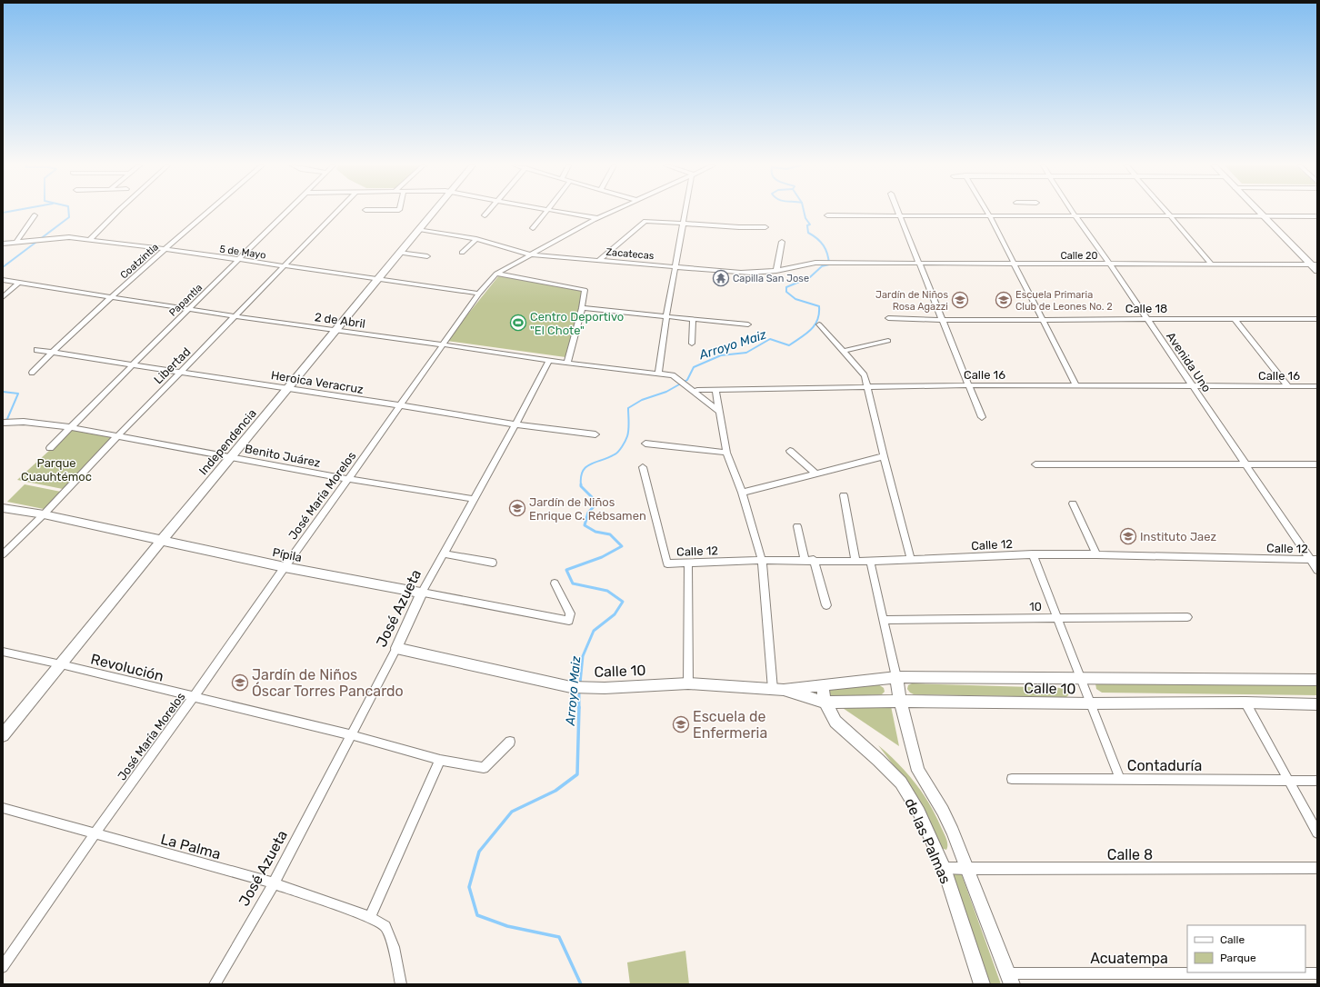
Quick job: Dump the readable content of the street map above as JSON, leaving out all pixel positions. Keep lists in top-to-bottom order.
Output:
{
  "streets": {
    "main road": [
      "Independencia",
      "Pípila",
      "José Azueta",
      "Calle 10",
      "de las Palmas"
    ],
    "street": [
      "5 de Mayo",
      "Zacatecas",
      "Calle 20",
      "Coatzintla",
      "Papantla",
      "Calle 18",
      "2 de Abril",
      "Avenida Uno",
      "Libertad",
      "Calle 16",
      "Heroica Veracruz",
      "Benito Juárez",
      "José María Morelos",
      "Calle 12",
      "10",
      "Revolución",
      "Contaduría",
      "La Palma",
      "Calle 8",
      "Acuatempa"
    ]
  },
  "crossings": [
    ["5 de Mayo", "Coatzintla"],
    ["5 de Mayo", "Papantla"],
    ["5 de Mayo", "Libertad"],
    ["5 de Mayo", "Independencia"],
    ["5 de Mayo", "José María Morelos"],
    ["Zacatecas", "Calle 20"],
    ["Zacatecas", "Independencia"],
    ["Zacatecas", "José María Morelos"],
    ["Calle 20", "Avenida Uno"],
    ["Coatzintla", "2 de Abril"],
    ["Coatzintla", "Heroica Veracruz"],
    ["Papantla", "2 de Abril"],
    ["Papantla", "Heroica Veracruz"],
    ["Papantla", "Benito Juárez"],
    ["Calle 18", "Avenida Uno"],
    ["2 de Abril", "Libertad"],
    ["2 de Abril", "Independencia"],
    ["2 de Abril", "José María Morelos"],
    ["2 de Abril", "José Azueta"],
    ["Avenida Uno", "Calle 16"],
    ["Avenida Uno", "Calle 12"],
    ["Libertad", "Heroica Veracruz"],
    ["Libertad", "Benito Juárez"],
    ["Libertad", "Pípila"],
    ["Heroica Veracruz", "Independencia"],
    ["Heroica Veracruz", "José María Morelos"],
    ["Heroica Veracruz", "José Azueta"],
    ["Independencia", "Benito Juárez"],
    ["Independencia", "Pípila"],
    ["Independencia", "Revolución"],
    ["Benito Juárez", "José María Morelos"],
    ["Benito Juárez", "José Azueta"],
    ["José María Morelos", "Pípila"],
    ["José María Morelos", "Revolución"],
    ["José María Morelos", "La Palma"],
    ["Pípila", "José Azueta"],
    ["José Azueta", "Revolución"],
    ["José Azueta", "Calle 10"],
    ["José Azueta", "La Palma"],
    ["Calle 10", "de las Palmas"],
    ["de las Palmas", "Calle 8"],
    ["de las Palmas", "Acuatempa"]
  ],
  "water": ["Arroyo Maiz"],
  "parks": ["Parque Cuauhtémoc"],
  "places": {
    "temple": ["Capilla San Jose"],
    "school or university": [
      "Jardín de Niños Rosa Agazzi",
      "Escuela Primaria Club de Leones No. 2",
      "Jardín de Niños Enrique C. Rébsamen",
      "Instituto Jaez",
      "Jardín de Niños Óscar Torres Pancardo",
      "Escuela de Enfermeria"
    ],
    "sports": ["Centro Deportivo \"El Chote\""]
  },
  "legend": ["Calle", "Parque"]
}
